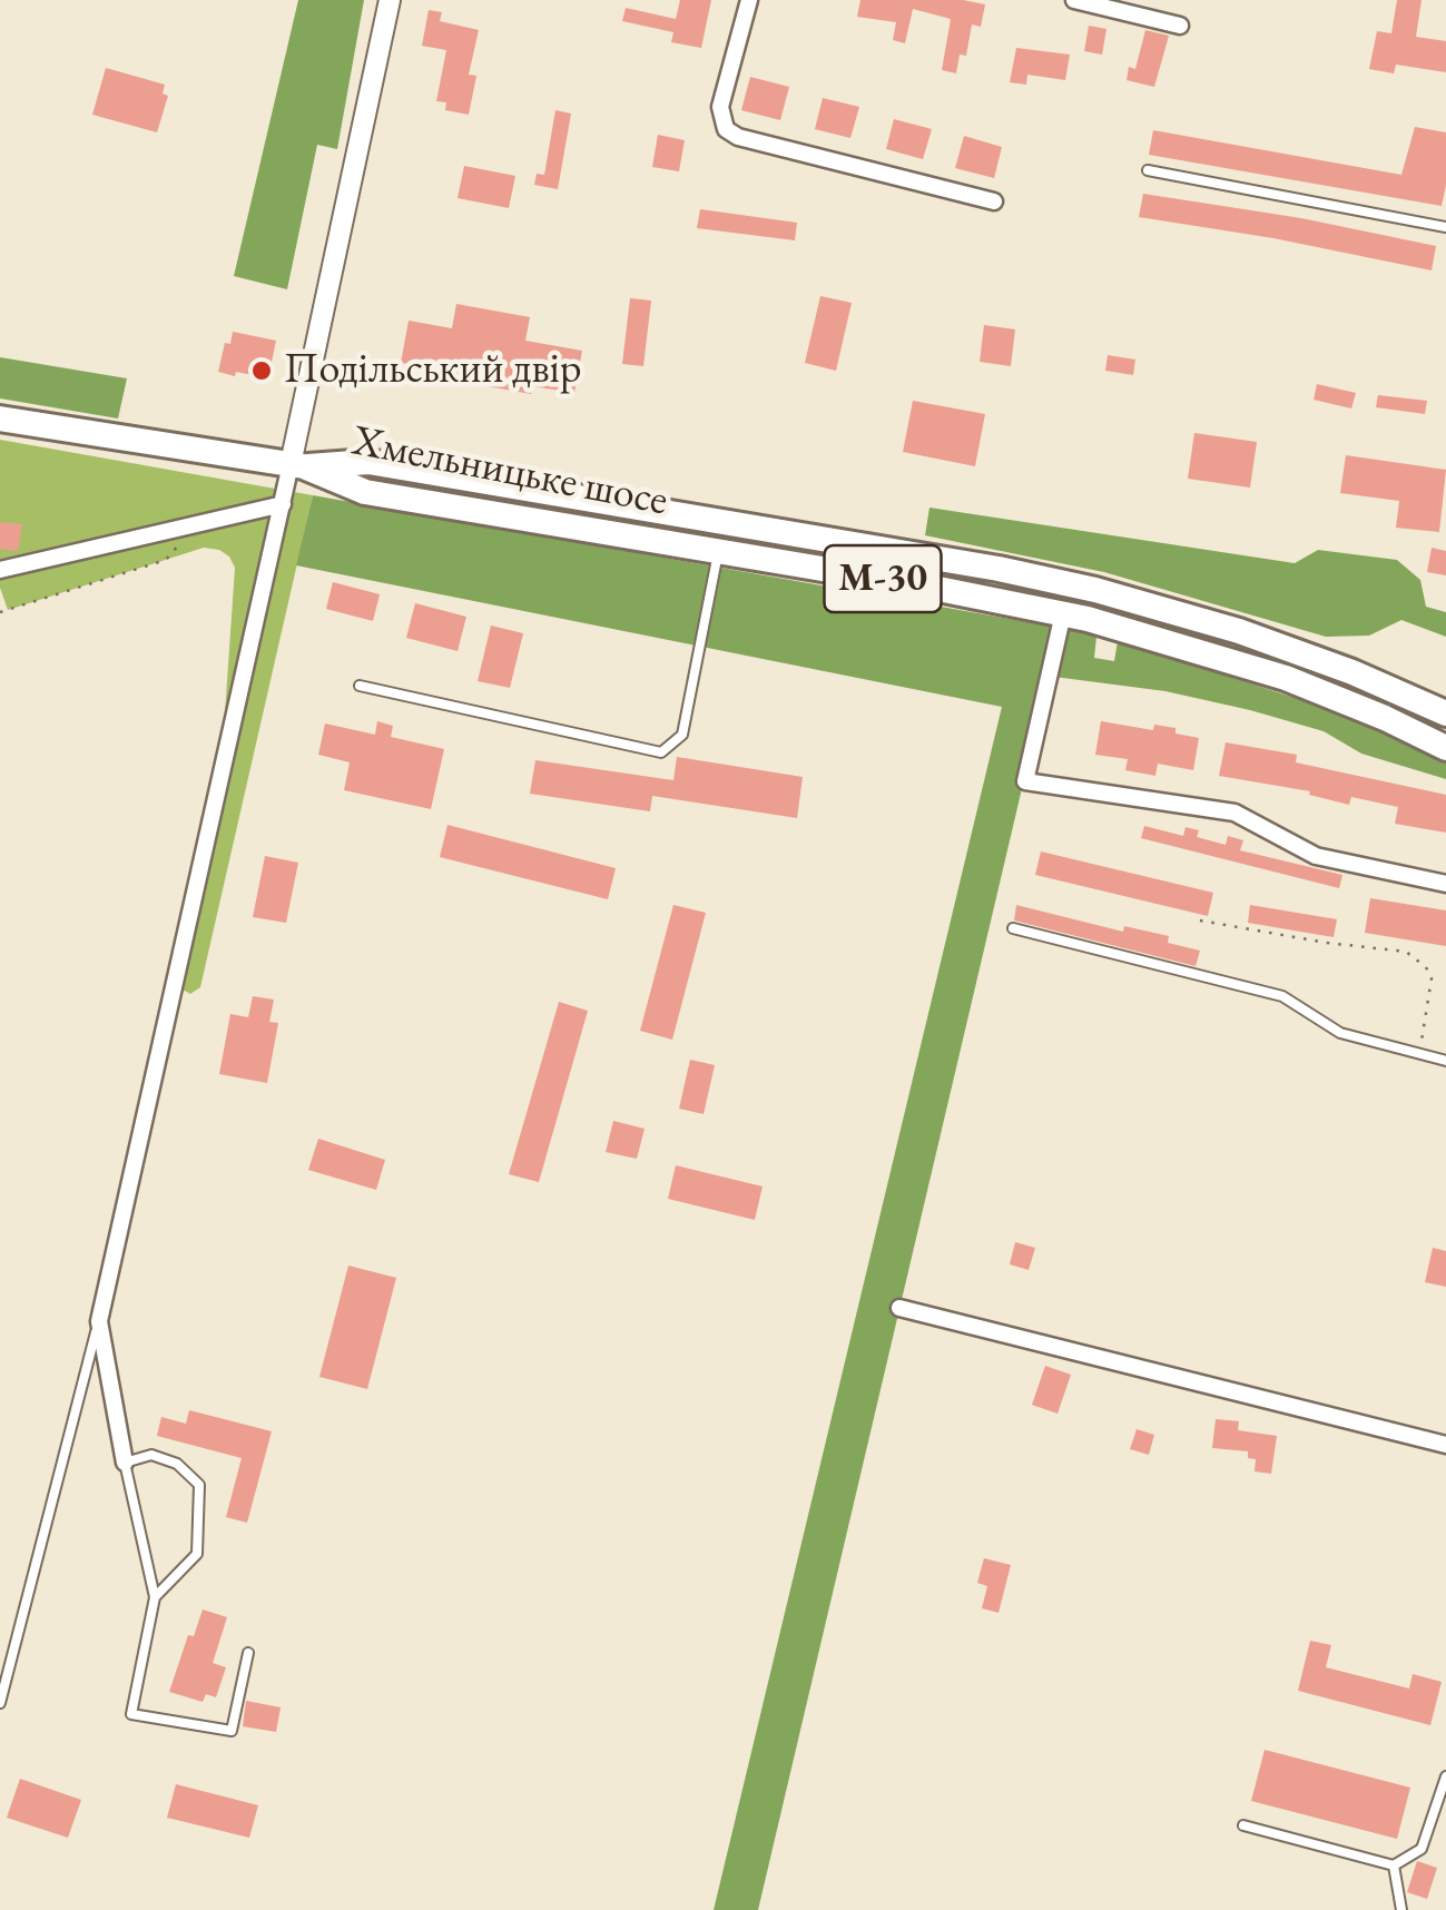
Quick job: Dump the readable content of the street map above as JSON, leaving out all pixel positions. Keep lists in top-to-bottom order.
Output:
{
  "streets": {
    "highway": ["Хмельницьке шосе", "М-30"]
  },
  "crossings": [
    ["Хмельницьке шосе", "М-30"]
  ],
  "places": ["Подільський двір"]
}
